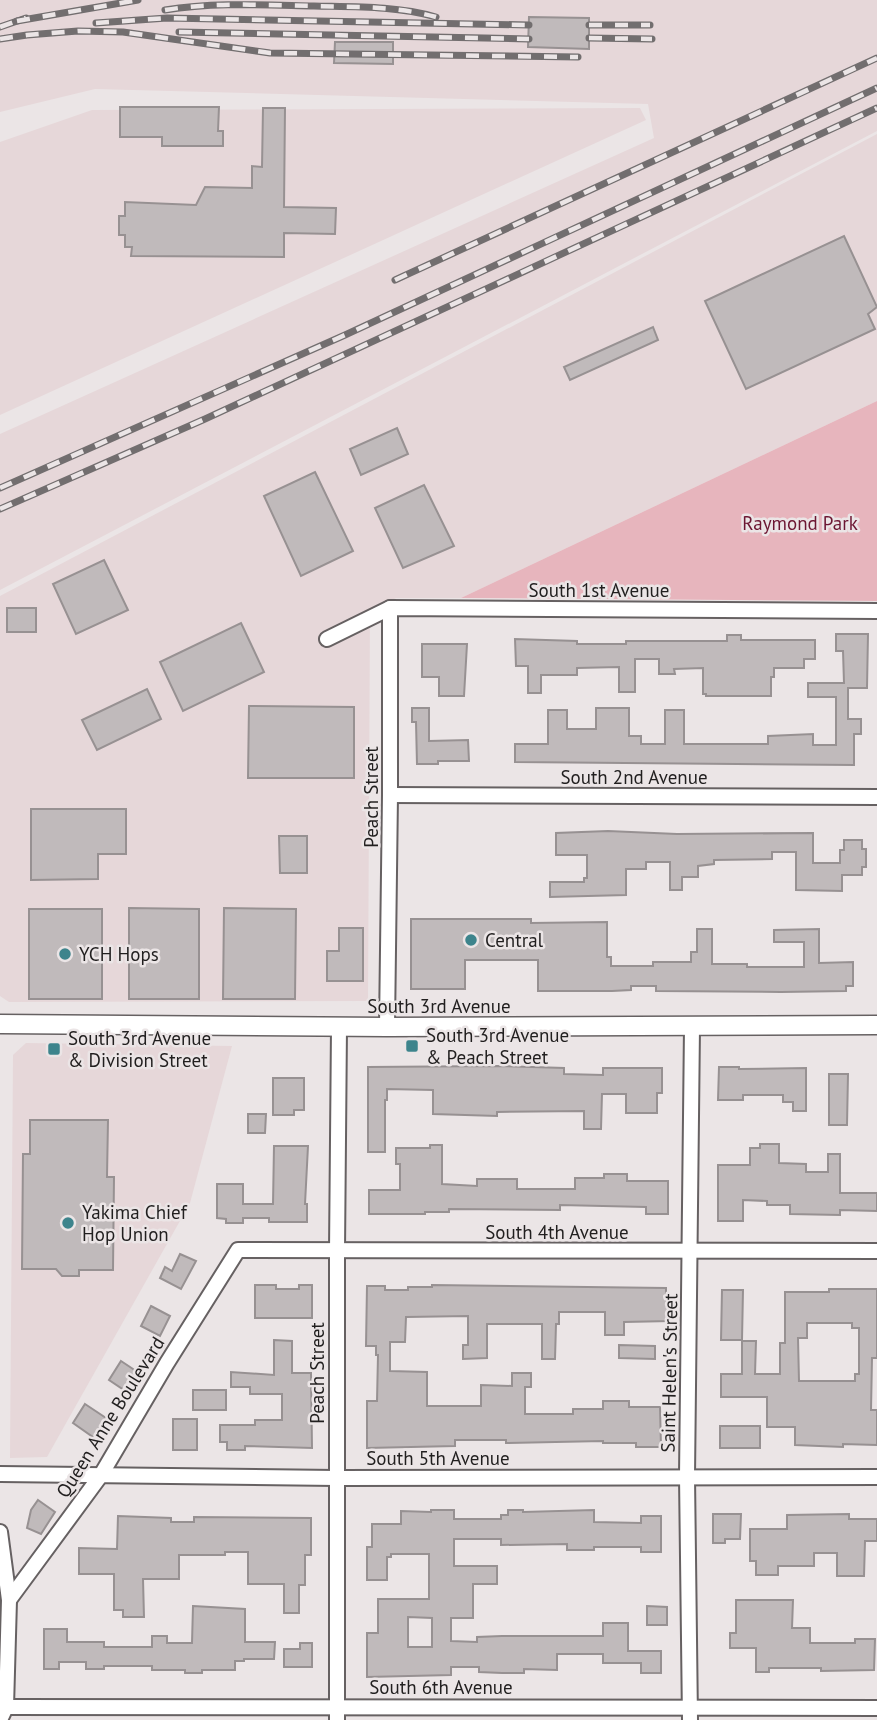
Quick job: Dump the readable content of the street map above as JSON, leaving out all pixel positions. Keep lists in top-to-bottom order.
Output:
{
  "streets": {
    "street": [
      "South 1st Avenue",
      "South 2nd Avenue",
      "Peach Street",
      "South 3rd Avenue",
      "South 4th Avenue",
      "Saint Helen's Street",
      "Queen Anne Boulevard",
      "South 5th Avenue",
      "South 6th Avenue"
    ]
  },
  "crossings": [
    ["South 1st Avenue", "Peach Street"],
    ["South 2nd Avenue", "Peach Street"],
    ["Peach Street", "South 3rd Avenue"],
    ["Peach Street", "South 4th Avenue"],
    ["Peach Street", "South 5th Avenue"],
    ["Peach Street", "South 6th Avenue"],
    ["South 3rd Avenue", "Saint Helen's Street"],
    ["South 4th Avenue", "Saint Helen's Street"],
    ["South 4th Avenue", "Queen Anne Boulevard"],
    ["Saint Helen's Street", "South 5th Avenue"],
    ["Saint Helen's Street", "South 6th Avenue"],
    ["Queen Anne Boulevard", "South 5th Avenue"]
  ],
  "parks": ["Raymond Park"],
  "places": {
    "other": ["Central", "YCH Hops", "Yakima Chief Hop Union"],
    "transit": ["South 3rd Avenue & Peach Street", "South 3rd Avenue & Division Street"]
  }
}
